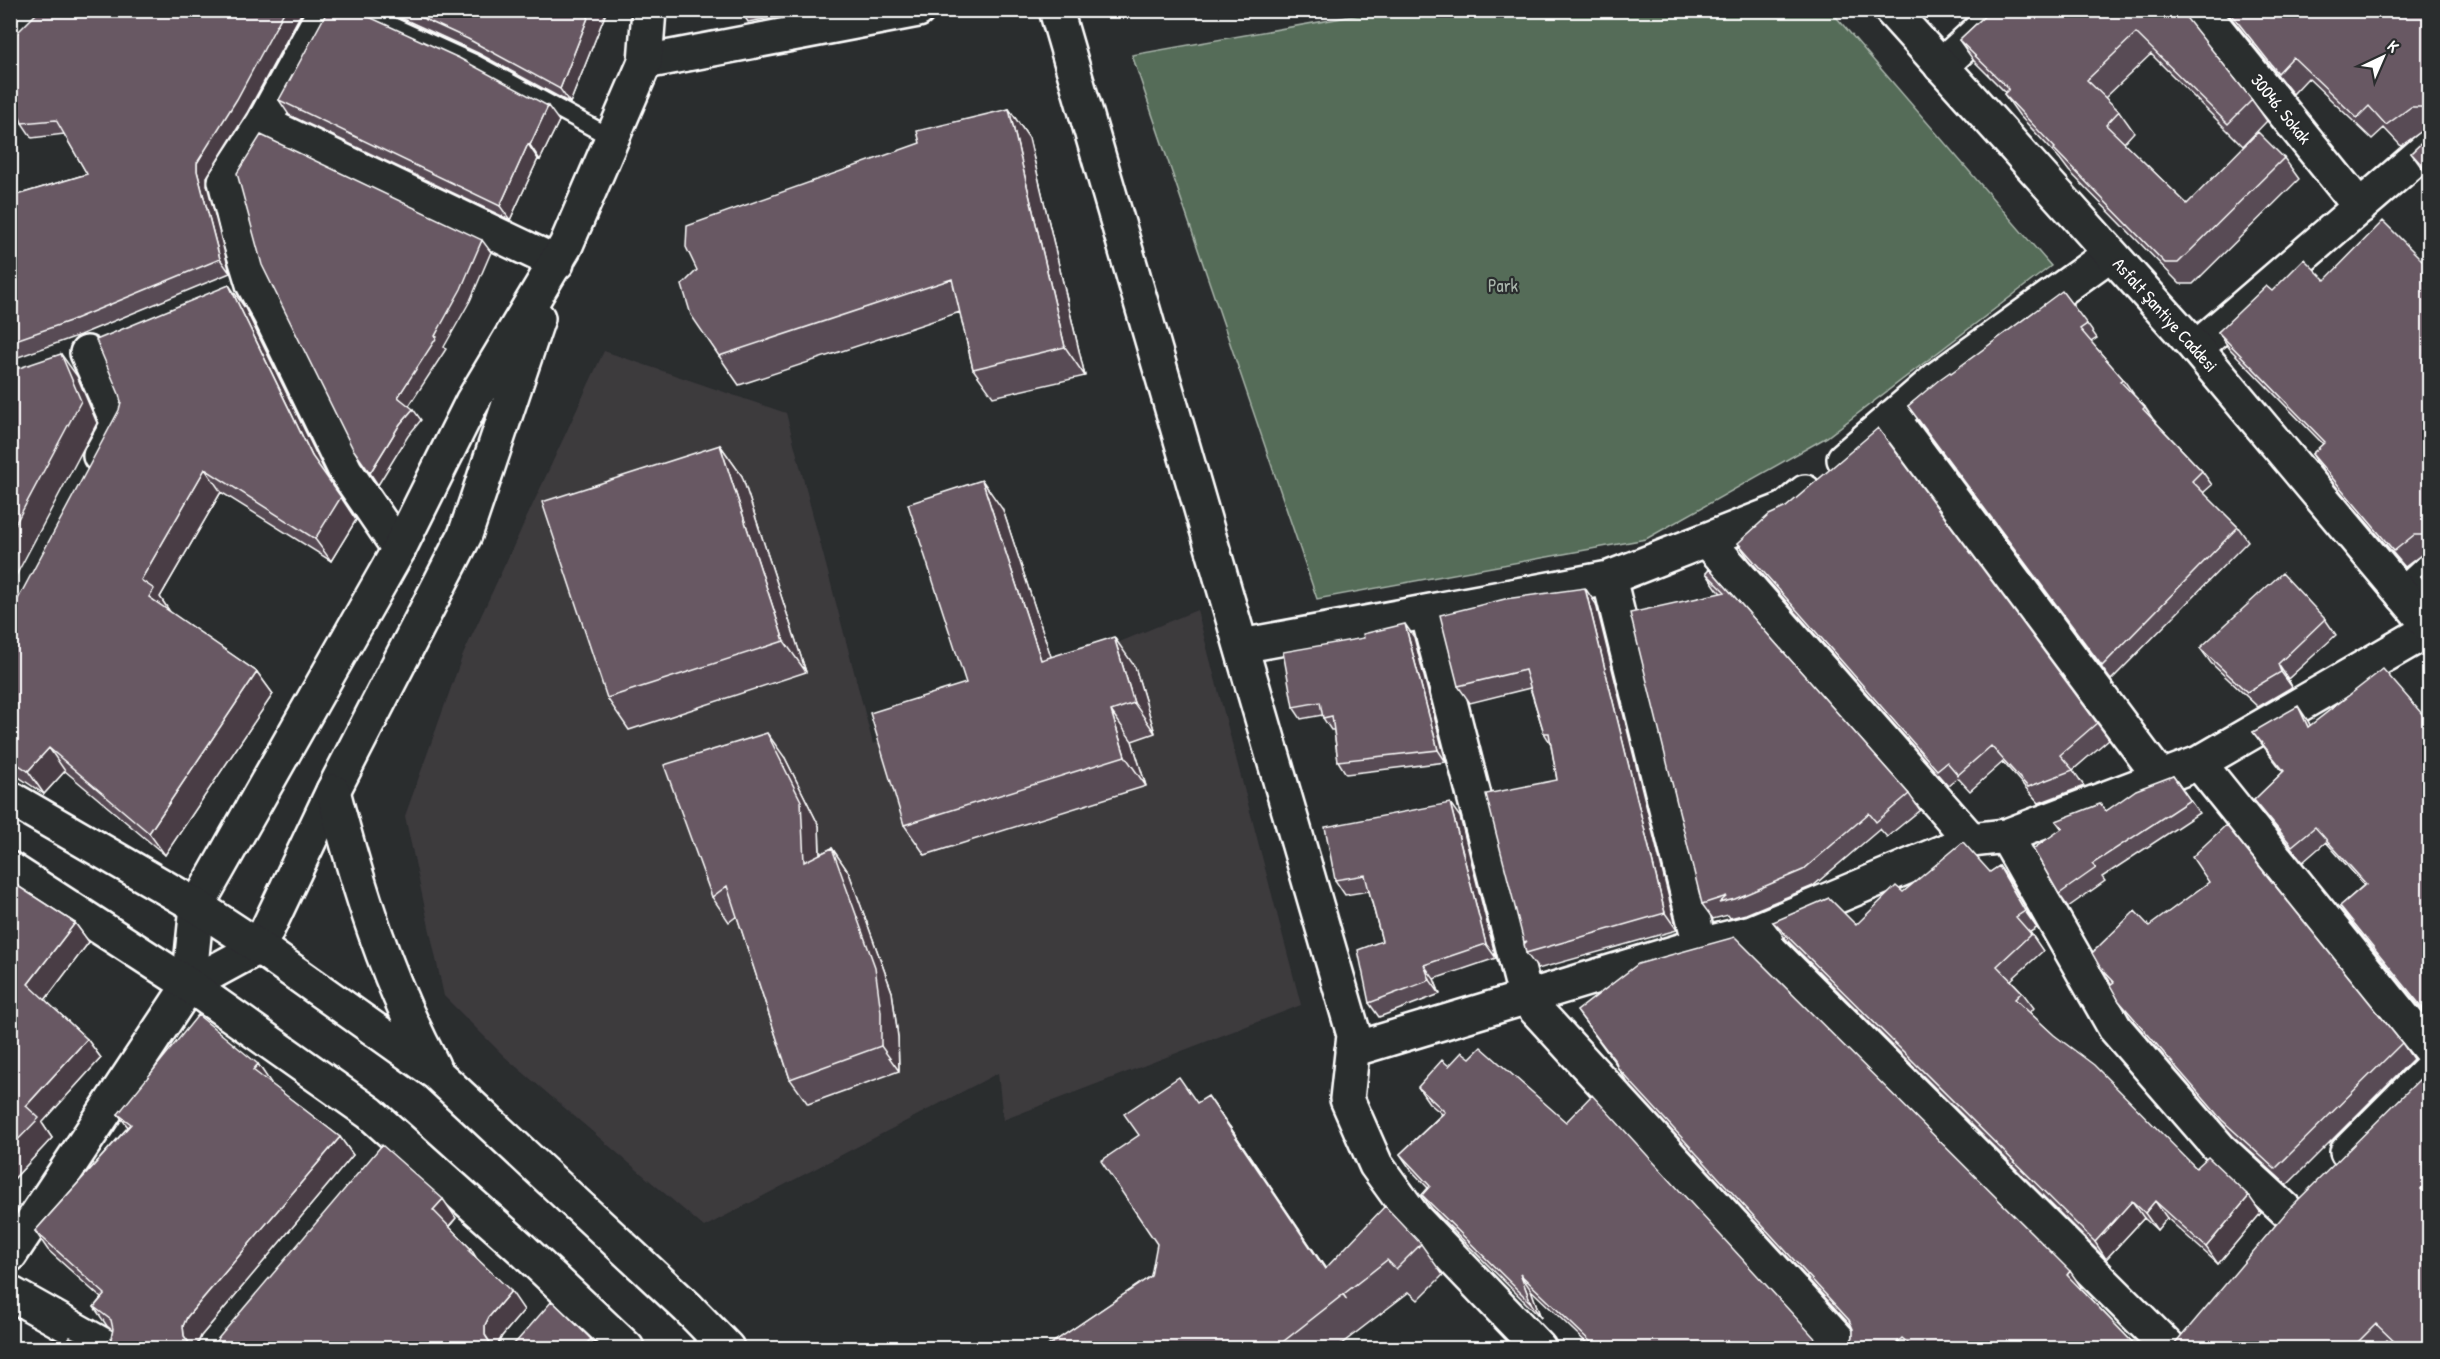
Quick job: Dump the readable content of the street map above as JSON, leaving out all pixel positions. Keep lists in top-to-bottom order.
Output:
{
  "streets": {
    "street": ["30046. Sokak", "Asfalt Şantiye Caddesi"]
  },
  "parks": ["Park"],
  "north": "top right"
}
